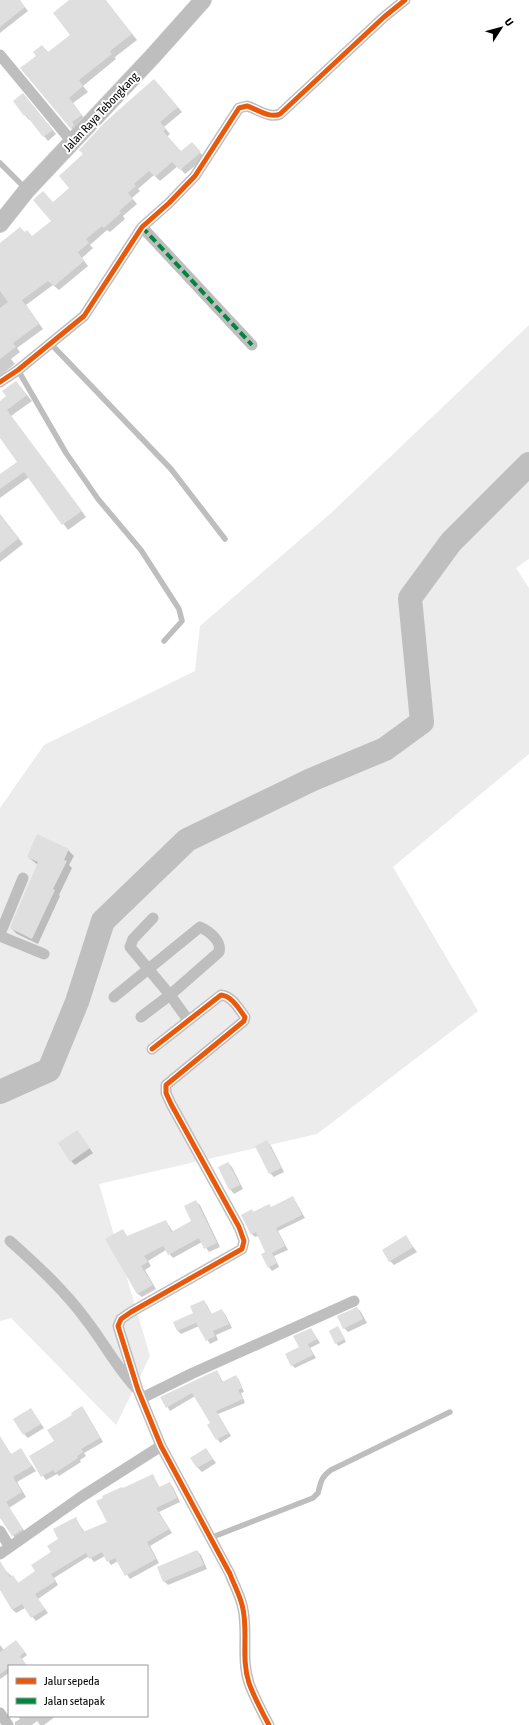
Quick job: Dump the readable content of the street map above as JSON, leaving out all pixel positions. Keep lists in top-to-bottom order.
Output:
{
  "streets": {
    "main road": ["Jalan Raya Tebongkang"]
  },
  "legend": ["Jalur sepeda", "Jalan setapak"],
  "north": "top right"
}
